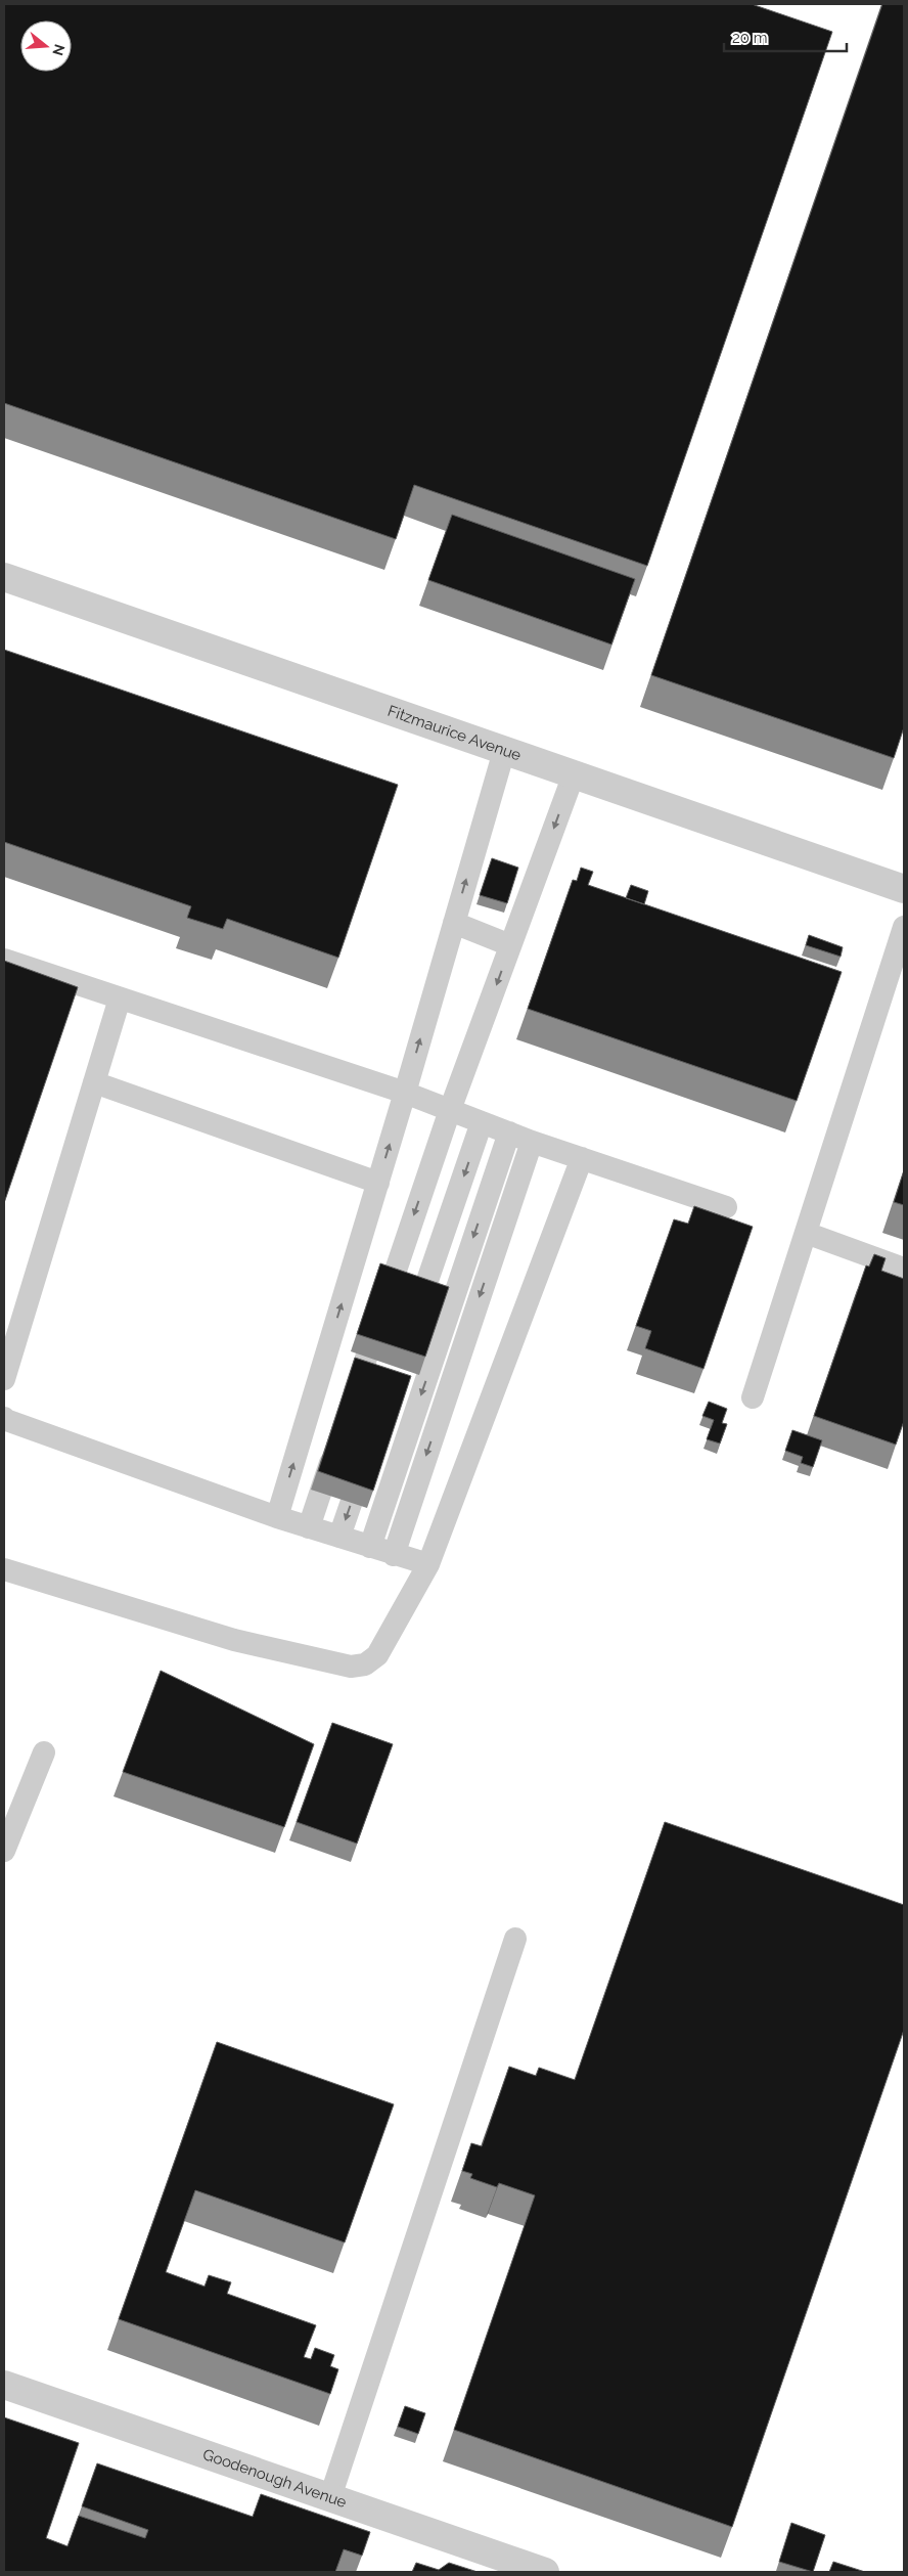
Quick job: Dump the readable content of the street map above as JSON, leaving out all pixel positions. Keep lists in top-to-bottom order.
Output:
{
  "streets": {
    "street": ["Fitzmaurice Avenue", "Goodenough Avenue"]
  },
  "scale_bar": "20 m",
  "north": "right"
}
